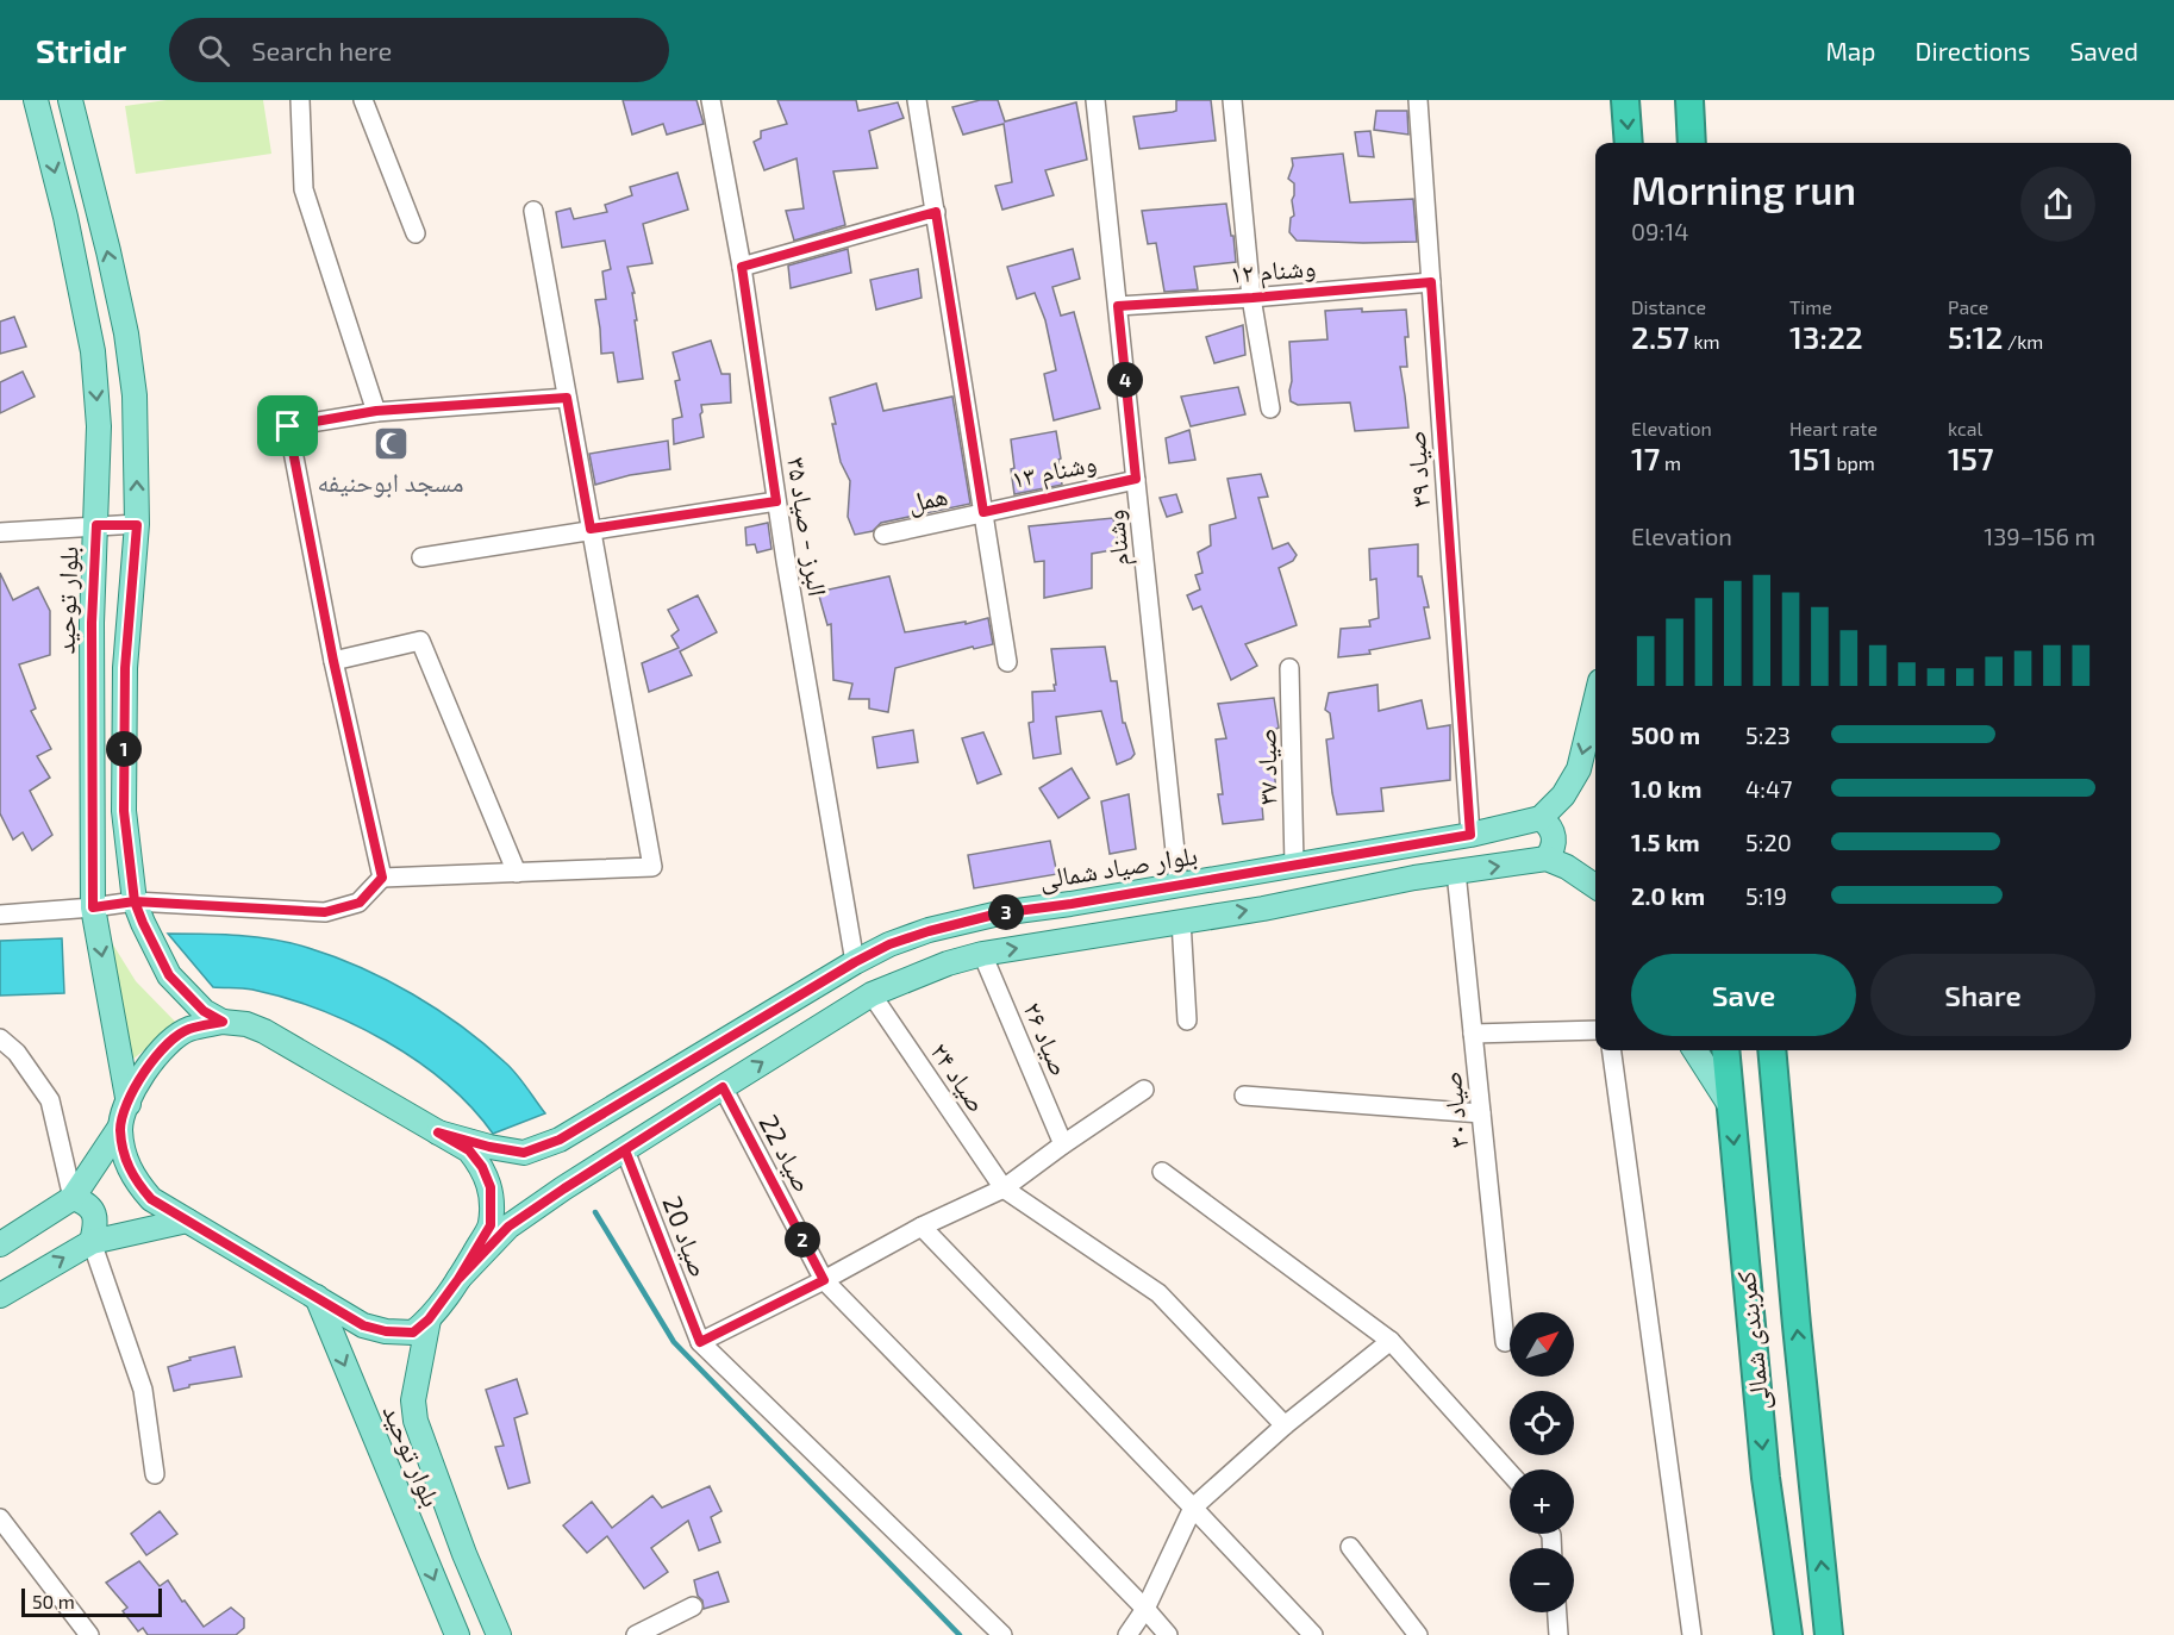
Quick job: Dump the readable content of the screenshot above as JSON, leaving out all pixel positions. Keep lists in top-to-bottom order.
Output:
{
  "streets": {
    "highway": ["کمربندی شمالی"],
    "main road": ["بلوار توحید", "بلوار صیاد شمالی"],
    "street": [
      "وشنام ۱۲",
      "وشنام ۱۳",
      "صیاد ۳۹",
      "همل",
      "البرز - صیاد ۳۵",
      "وشنام",
      "صیاد ۳۷",
      "صیاد ۲۶",
      "صیاد ۲۴",
      "صیاد ۳۰",
      "صیاد 22",
      "صیاد 20"
    ]
  },
  "crossings": [
    ["وشنام ۱۲", "صیاد ۳۹"],
    ["وشنام ۱۲", "وشنام"],
    ["وشنام ۱۳", "همل"],
    ["وشنام ۱۳", "وشنام"],
    ["صیاد ۳۹", "بلوار صیاد شمالی"],
    ["البرز - صیاد ۳۵", "بلوار صیاد شمالی"],
    ["وشنام", "بلوار صیاد شمالی"],
    ["صیاد ۳۷", "بلوار صیاد شمالی"]
  ],
  "places": {
    "mosque": ["مسجد ابوحنیفه"]
  },
  "scale_bar": "50 m",
  "north": "top right",
  "page": {
    "header": "Stridr",
    "search": "Search here",
    "nav": ["Map", "Directions", "Saved"],
    "heading": ["Morning run", "09:14"],
    "stats": [
      ["Distance", "2.57 km"],
      ["Time", "13:22"],
      ["Pace", "5:12 /km"],
      ["Elevation", "17 m"],
      ["Heart rate", "151 bpm"],
      ["kcal", "157"]
    ],
    "pins": [
      "4",
      "1",
      "3",
      "2"
    ],
    "chart": ["Elevation", "139–156 m"],
    "list": [
      {
        "name": "500 m",
        "note": "5:23"
      },
      {
        "name": "1.0 km",
        "note": "4:47"
      },
      {
        "name": "1.5 km",
        "note": "5:20"
      },
      {
        "name": "2.0 km",
        "note": "5:19"
      }
    ],
    "buttons": ["Save", "Share"],
    "map_buttons": ["+", "−"],
    "scale": "50 m"
  }
}
